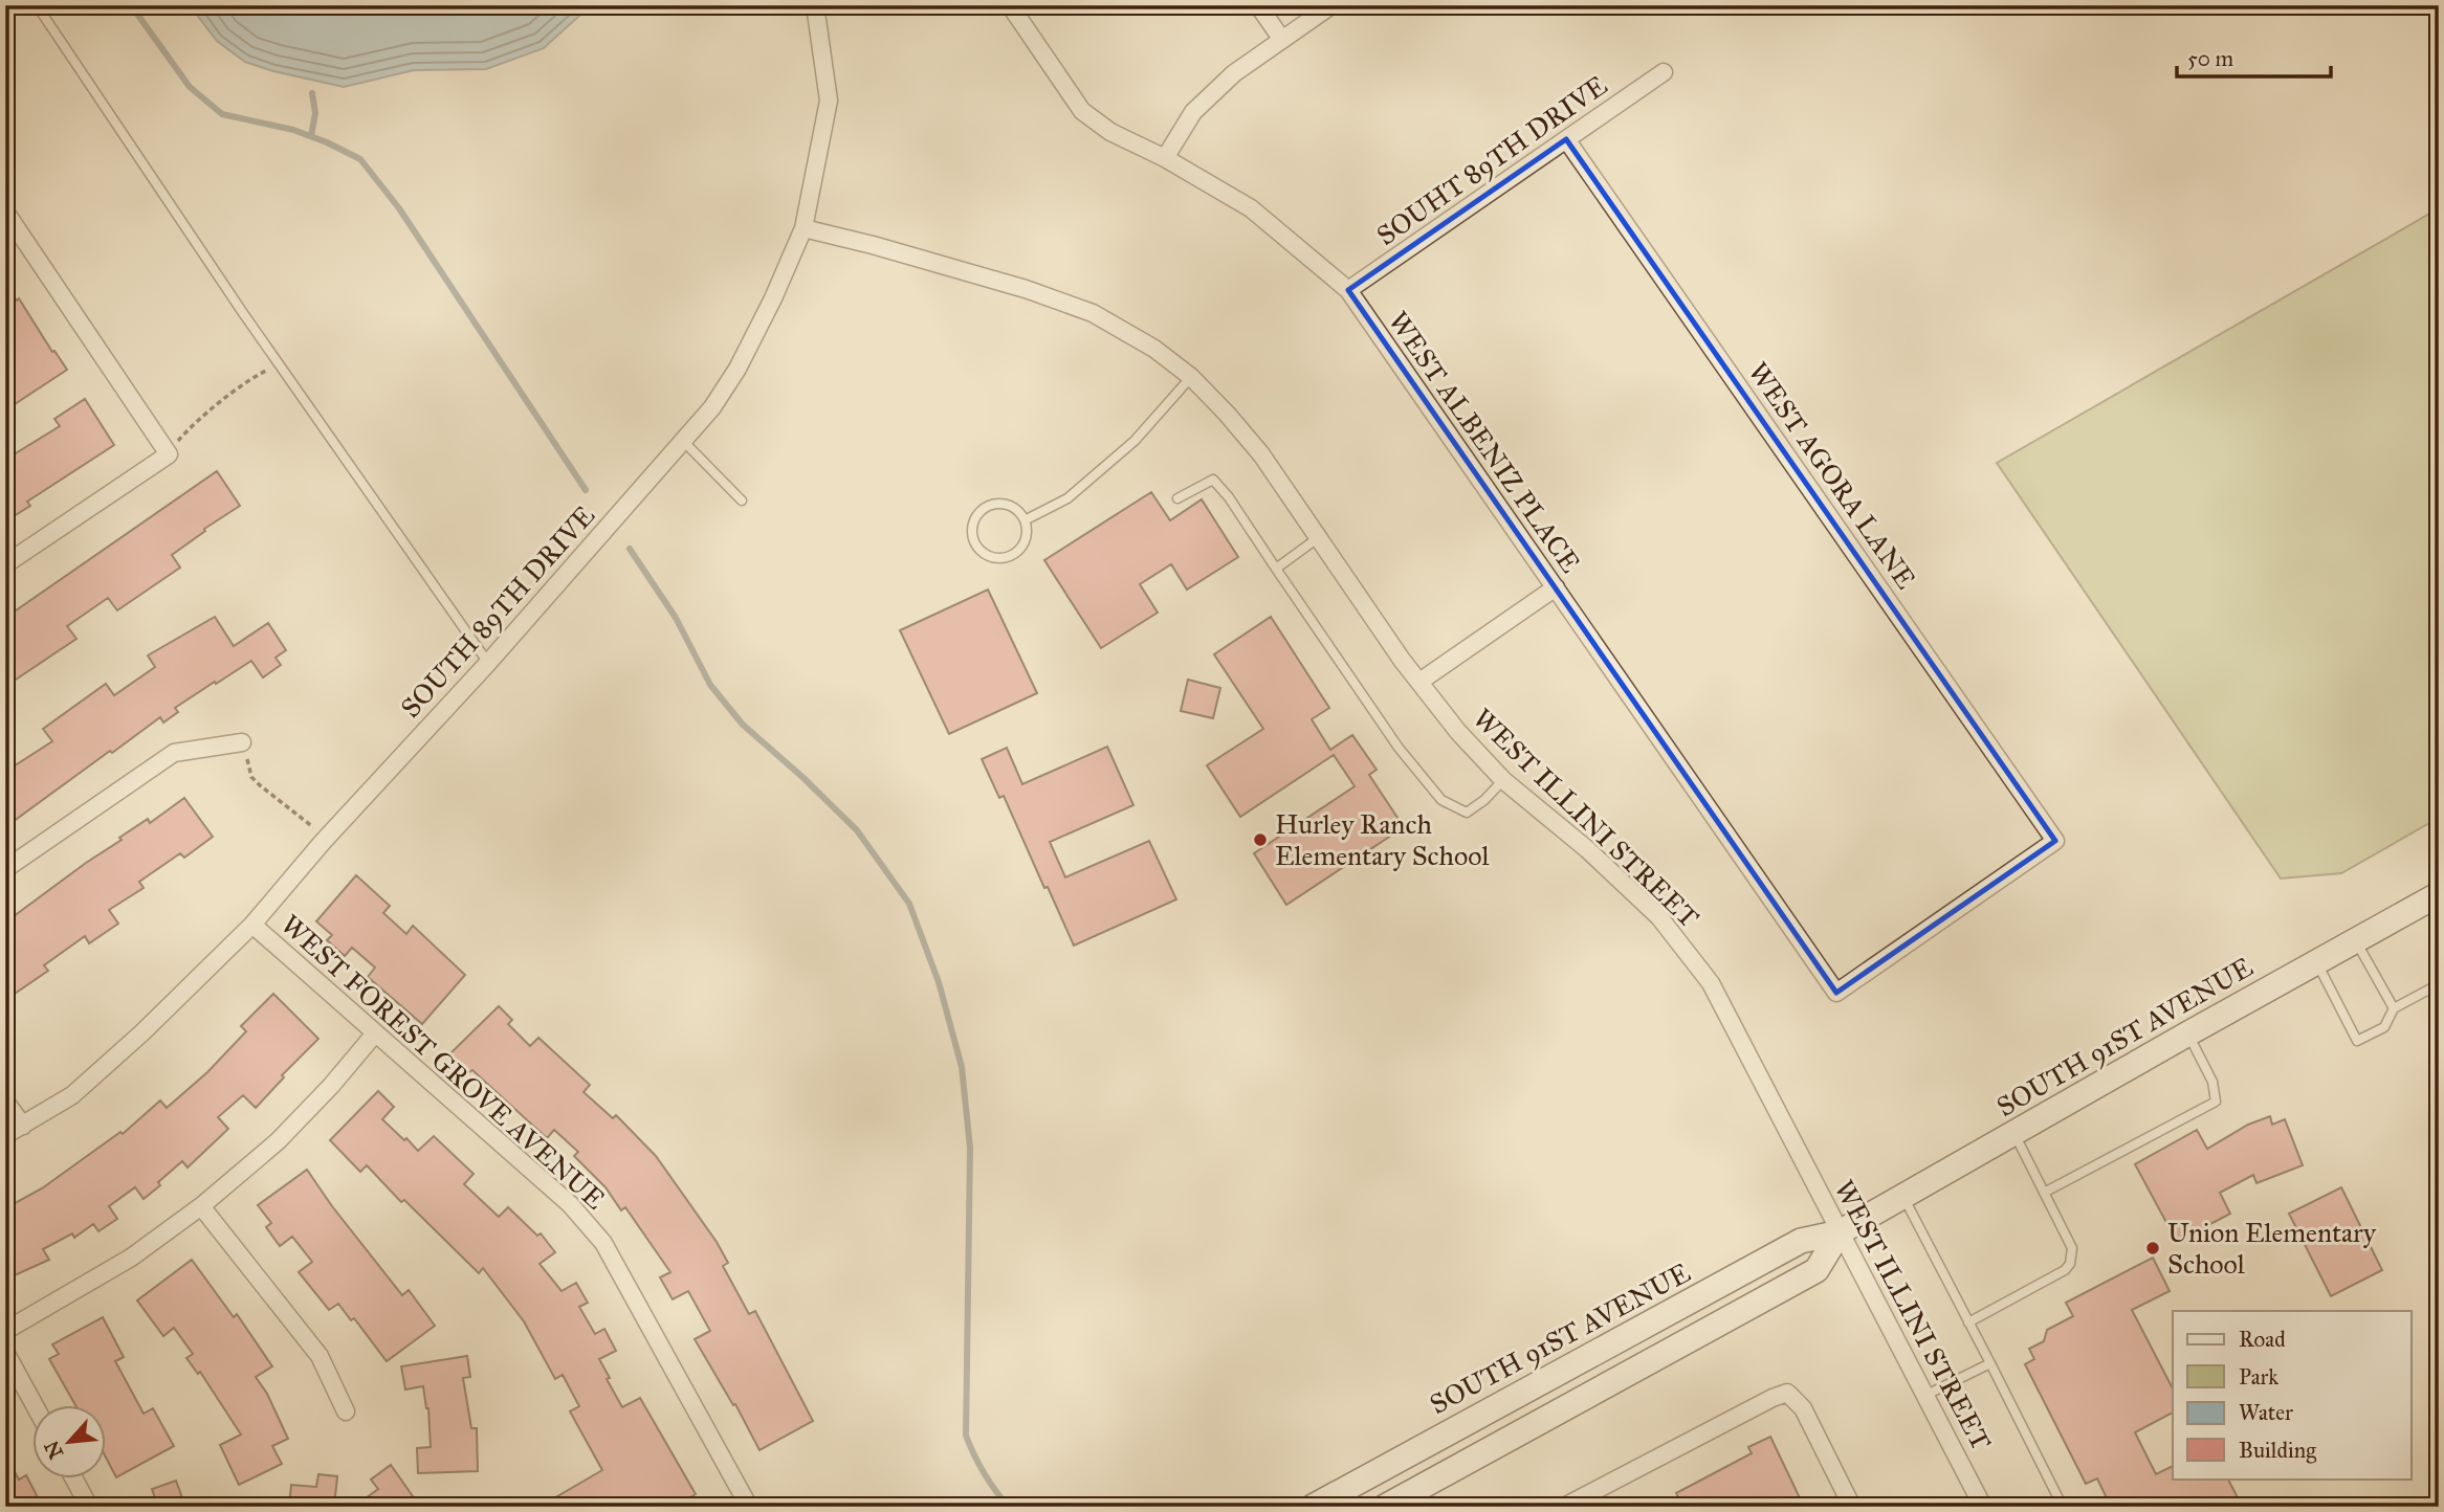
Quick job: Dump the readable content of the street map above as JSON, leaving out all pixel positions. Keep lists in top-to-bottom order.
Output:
{
  "streets": {
    "main road": ["SOUTH 91ST AVENUE"],
    "street": [
      "SOUHT 89TH DRIVE",
      "WEST ALBENIZ PLACE",
      "WEST AGORA LANE",
      "SOUTH 89TH DRIVE",
      "WEST ILLINI STREET",
      "WEST FOREST GROVE AVENUE"
    ]
  },
  "crossings": [
    ["SOUHT 89TH DRIVE", "WEST ALBENIZ PLACE"],
    ["SOUHT 89TH DRIVE", "WEST AGORA LANE"],
    ["WEST ALBENIZ PLACE", "WEST AGORA LANE"],
    ["SOUTH 89TH DRIVE", "WEST ILLINI STREET"],
    ["SOUTH 89TH DRIVE", "WEST FOREST GROVE AVENUE"],
    ["WEST ILLINI STREET", "SOUTH 91ST AVENUE"]
  ],
  "places": ["Hurley Ranch Elementary School", "Union Elementary School"],
  "legend": [
    "Road",
    "Park",
    "Water",
    "Building"
  ],
  "scale_bar": "50 m",
  "north": "bottom left"
}
